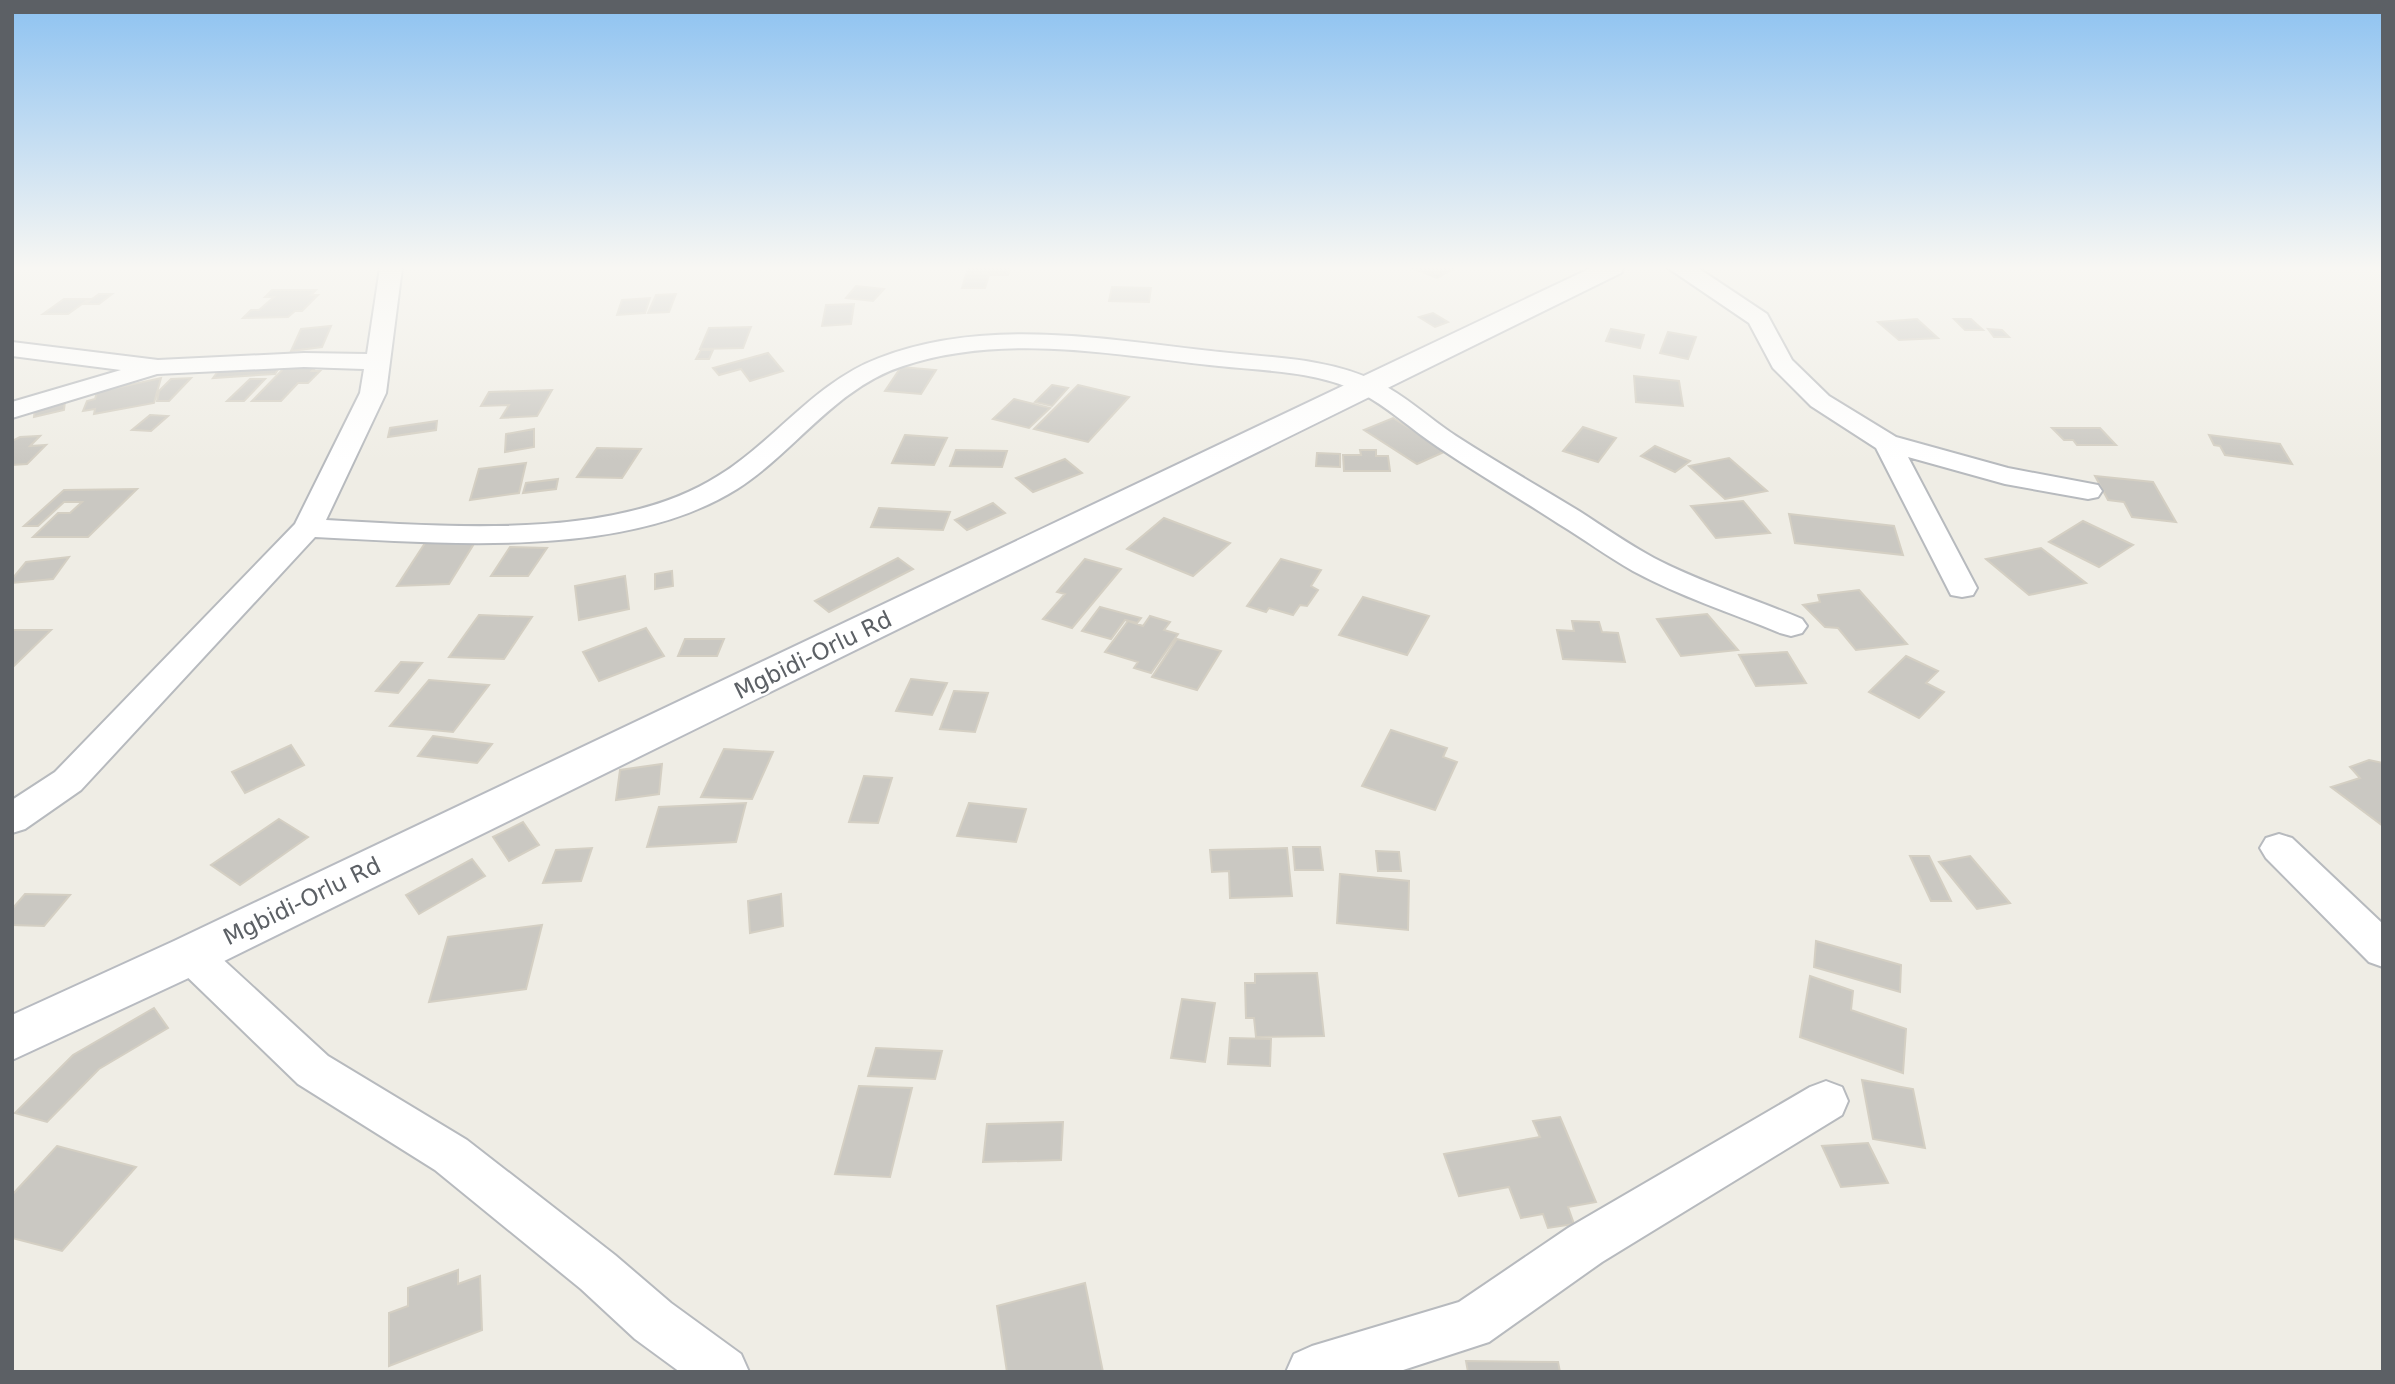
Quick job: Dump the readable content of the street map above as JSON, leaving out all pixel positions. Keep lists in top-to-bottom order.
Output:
{
  "streets": {
    "main road": ["Mgbidi-Orlu Rd"]
  }
}
